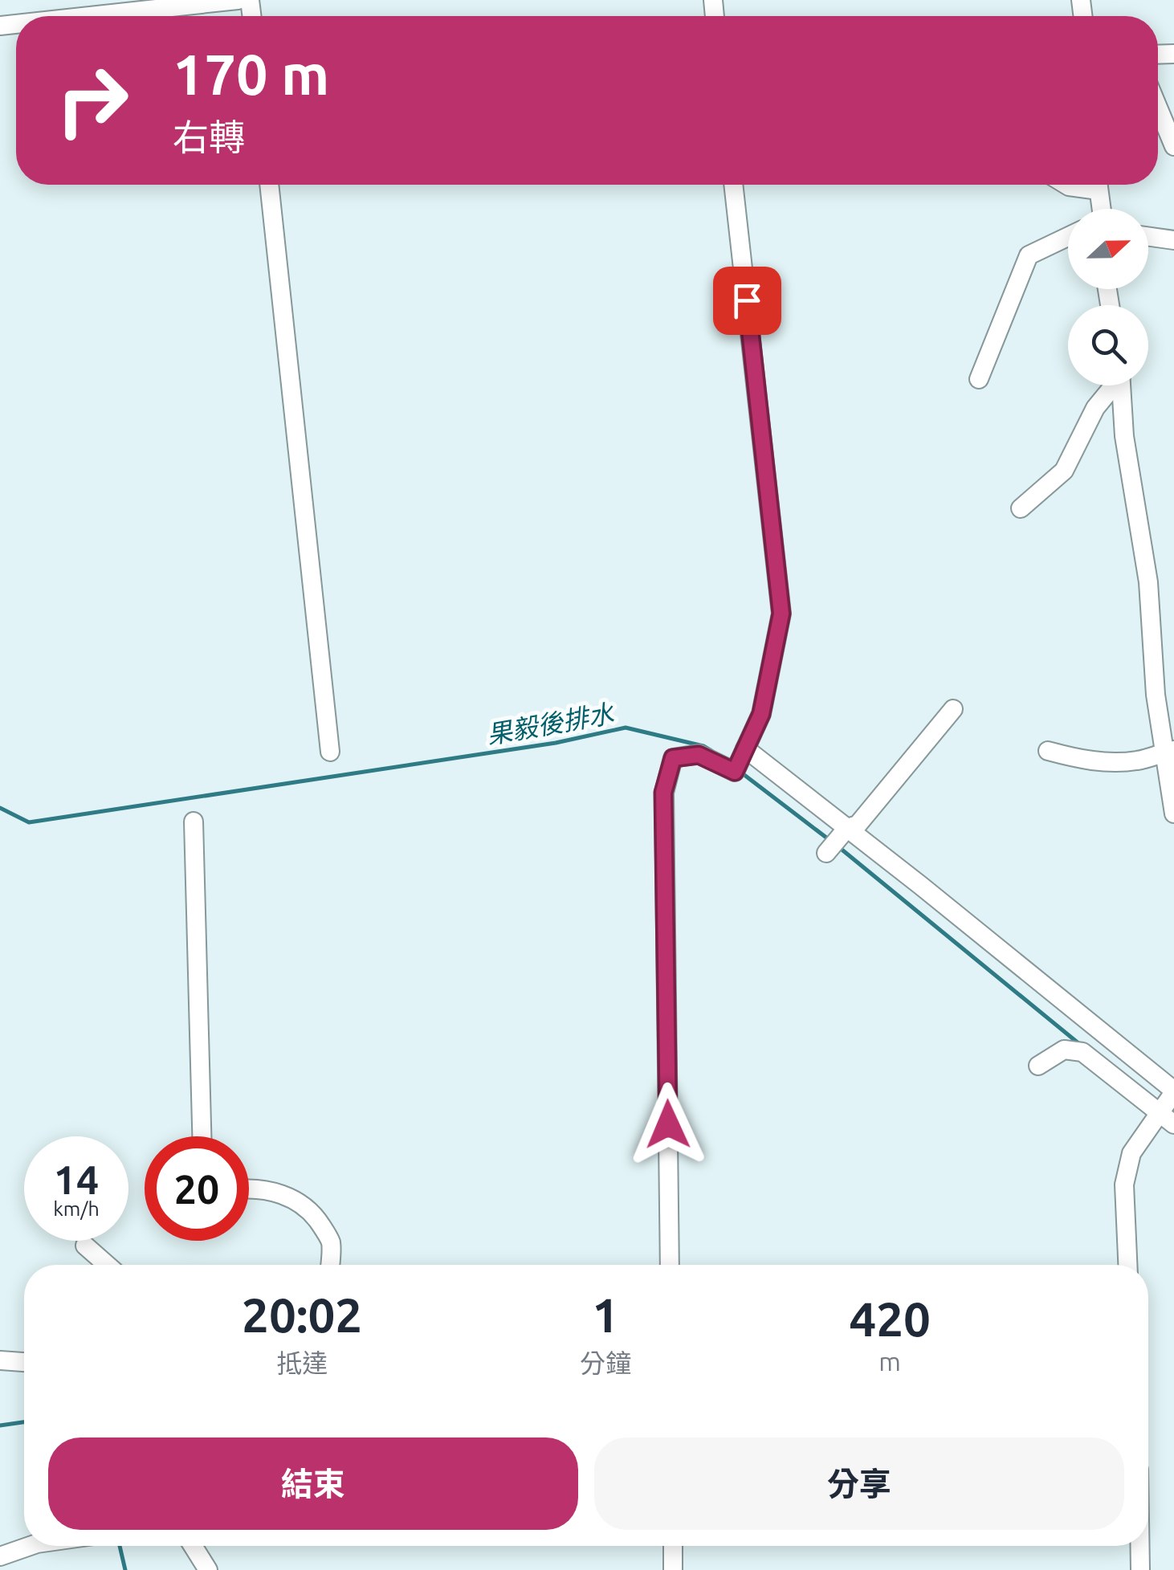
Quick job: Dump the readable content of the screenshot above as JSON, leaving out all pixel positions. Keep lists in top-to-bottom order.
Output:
{
  "water": ["果毅後排水"],
  "north": "right",
  "page": {
    "turn": ["170 m", "右轉"],
    "speed": "14 km/h",
    "limit": "20",
    "eta": [
      "20:02",
      "抵達",
      "1",
      "分鐘",
      "420",
      "m"
    ],
    "buttons": ["結束", "分享"]
  }
}
